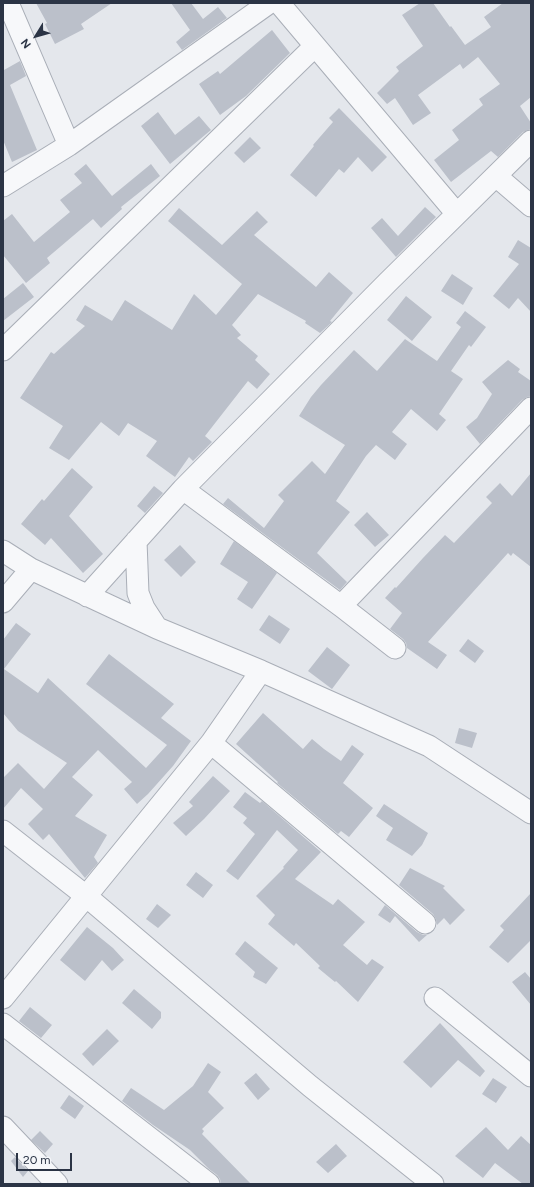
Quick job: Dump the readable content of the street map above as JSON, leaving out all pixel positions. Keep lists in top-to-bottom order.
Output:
{
  "scale_bar": "20 m",
  "north": "bottom left"
}
